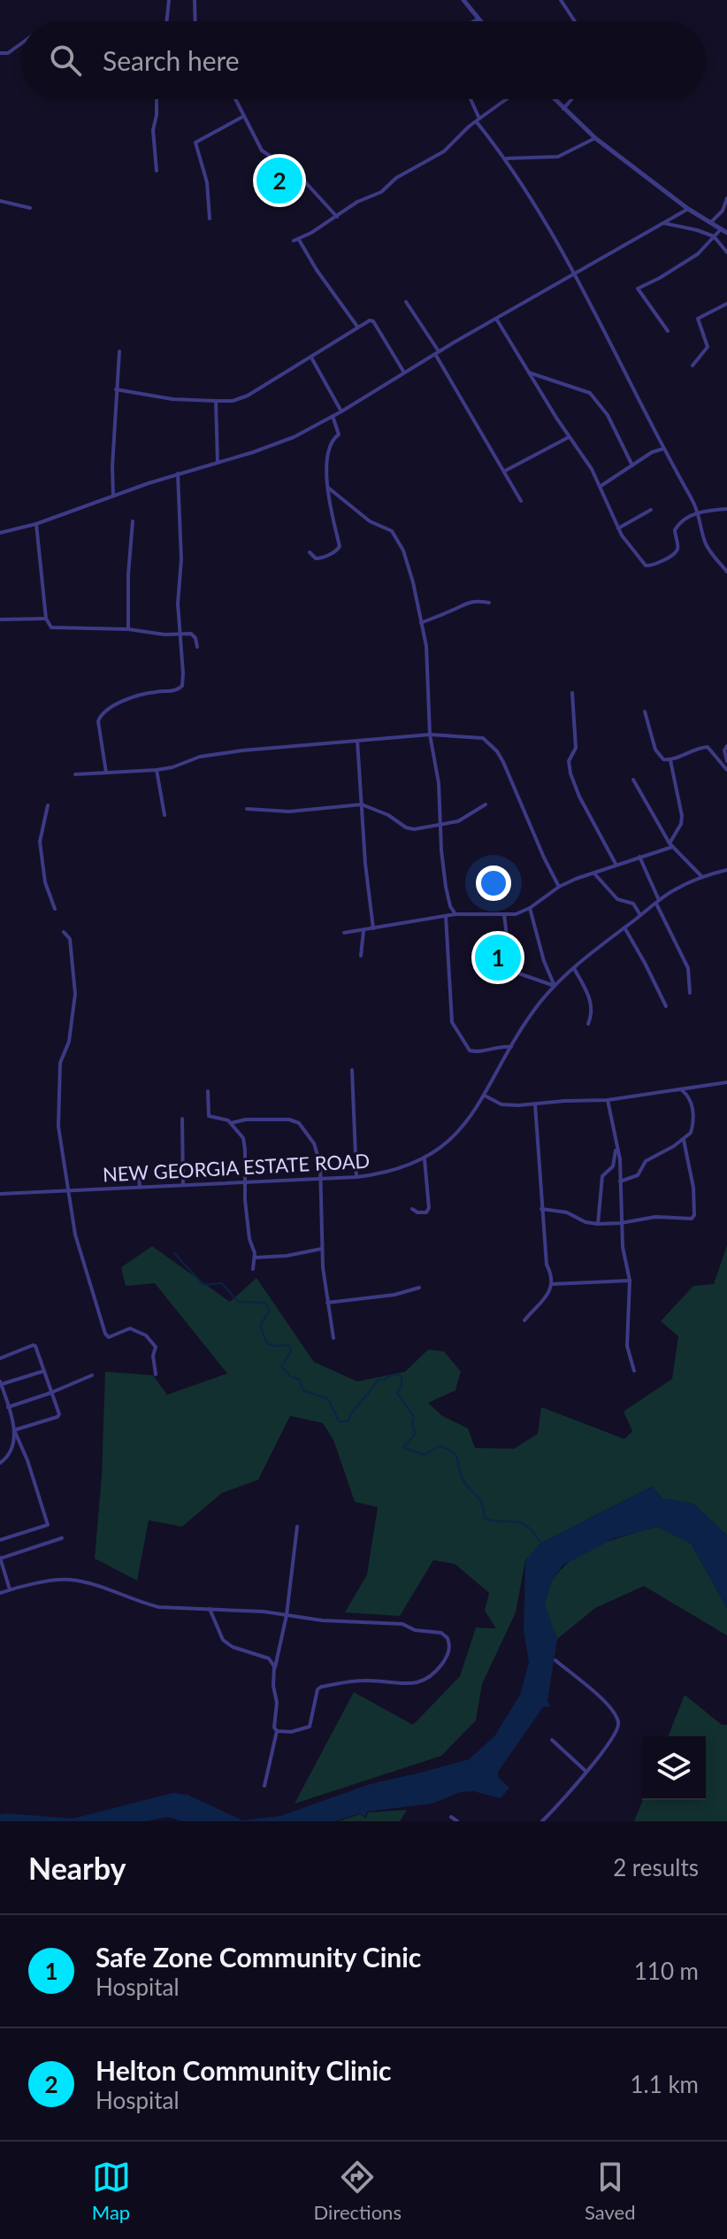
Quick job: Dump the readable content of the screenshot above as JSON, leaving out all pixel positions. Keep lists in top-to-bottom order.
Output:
{
  "streets": {
    "street": ["NEW GEORGIA ESTATE ROAD"]
  },
  "page": {
    "search": "Search here",
    "pins": ["2", "1"],
    "heading": ["Nearby", "2 results"],
    "list": [
      {
        "mark": "1",
        "name": "Safe Zone Community Cinic",
        "note": "Hospital",
        "value": "110 m"
      },
      {
        "mark": "2",
        "name": "Helton Community Clinic",
        "note": "Hospital",
        "value": "1.1 km"
      }
    ],
    "nav": ["Map", "Directions", "Saved"]
  }
}
